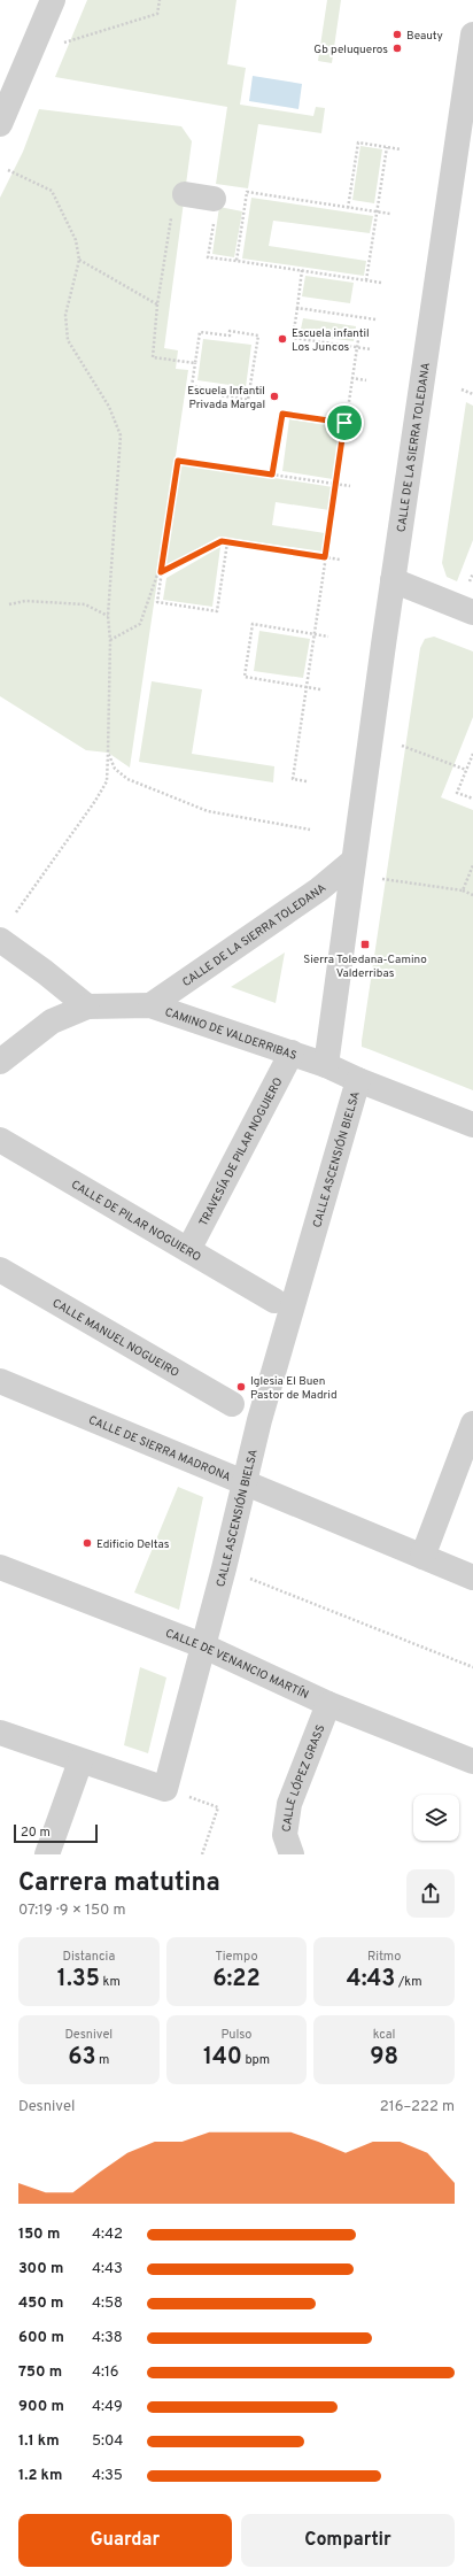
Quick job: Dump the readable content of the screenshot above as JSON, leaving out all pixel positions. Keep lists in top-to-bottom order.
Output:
{
  "streets": {
    "street": [
      "CALLE DE LA SIERRA TOLEDANA",
      "CAMINO DE VALDERRIBAS",
      "TRAVESÍA DE PILAR NOGUIERO",
      "CALLE ASCENSIÓN BIELSA",
      "CALLE DE PILAR NOGUIERO",
      "CALLE MANUEL NOGUEIRO",
      "CALLE DE SIERRA MADRONA",
      "CALLE DE VENANCIO MARTÍN",
      "CALLE LÓPEZ GRASS"
    ]
  },
  "crossings": [
    ["CALLE DE LA SIERRA TOLEDANA", "CAMINO DE VALDERRIBAS"],
    ["CAMINO DE VALDERRIBAS", "TRAVESÍA DE PILAR NOGUIERO"],
    ["CAMINO DE VALDERRIBAS", "CALLE ASCENSIÓN BIELSA"],
    ["TRAVESÍA DE PILAR NOGUIERO", "CALLE DE PILAR NOGUIERO"],
    ["CALLE ASCENSIÓN BIELSA", "CALLE DE SIERRA MADRONA"],
    ["CALLE ASCENSIÓN BIELSA", "CALLE DE VENANCIO MARTÍN"],
    ["CALLE DE VENANCIO MARTÍN", "CALLE LÓPEZ GRASS"]
  ],
  "places": {
    "other": [
      "Beauty",
      "Gb peluqueros",
      "Escuela infantil Los Juncos",
      "Escuela Infantil Privada Margal",
      "Iglesia El Buen Pastor de Madrid",
      "Edificio Deltas"
    ],
    "transit": ["Sierra Toledana-Camino Valderribas"]
  },
  "scale_bar": "20 m",
  "page": {
    "scale": "20 m",
    "heading": ["Carrera matutina", "07:19 · 9 × 150 m"],
    "stats": [
      ["Distancia", "1.35 km"],
      ["Tiempo", "6:22"],
      ["Ritmo", "4:43 /km"],
      ["Desnivel", "63 m"],
      ["Pulso", "140 bpm"],
      ["kcal", "98"]
    ],
    "chart": ["Desnivel", "216–222 m"],
    "list": [
      {
        "name": "150 m",
        "note": "4:42"
      },
      {
        "name": "300 m",
        "note": "4:43"
      },
      {
        "name": "450 m",
        "note": "4:58"
      },
      {
        "name": "600 m",
        "note": "4:38"
      },
      {
        "name": "750 m",
        "note": "4:16"
      },
      {
        "name": "900 m",
        "note": "4:49"
      },
      {
        "name": "1.1 km",
        "note": "5:04"
      },
      {
        "name": "1.2 km",
        "note": "4:35"
      }
    ],
    "buttons": ["Guardar", "Compartir"]
  }
}
